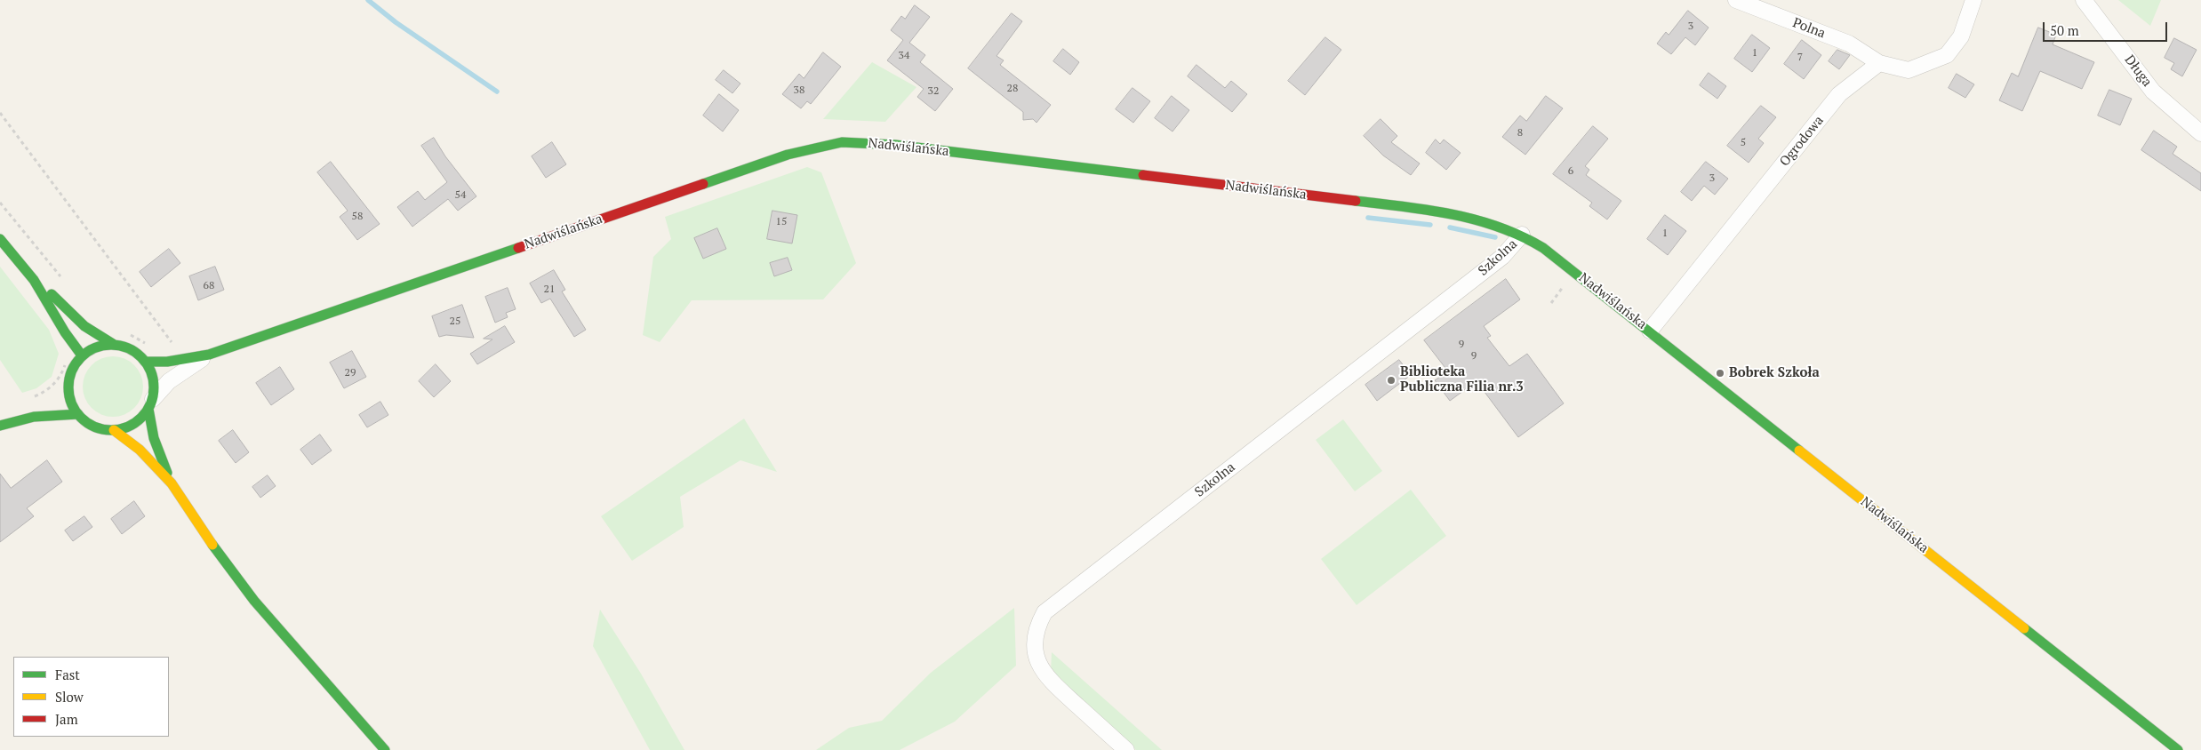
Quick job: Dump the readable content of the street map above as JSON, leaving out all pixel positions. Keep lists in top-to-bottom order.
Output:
{
  "streets": {
    "street": [
      "Polna",
      "Długa",
      "Ogrodowa",
      "Nadwiślańska",
      "Szkolna"
    ]
  },
  "crossings": [
    ["Polna", "Ogrodowa"],
    ["Ogrodowa", "Nadwiślańska"],
    ["Nadwiślańska", "Szkolna"]
  ],
  "places": ["Bobrek Szkoła", "Biblioteka Publiczna Filia nr.3"],
  "house_numbers": [
    "3",
    "1",
    "34",
    "7",
    "28",
    "38",
    "32",
    "8",
    "5",
    "6",
    "3",
    "54",
    "58",
    "15",
    "1",
    "68",
    "21",
    "25",
    "9",
    "9",
    "29"
  ],
  "legend": ["Fast", "Slow", "Jam"],
  "scale_bar": "50 m"
}
